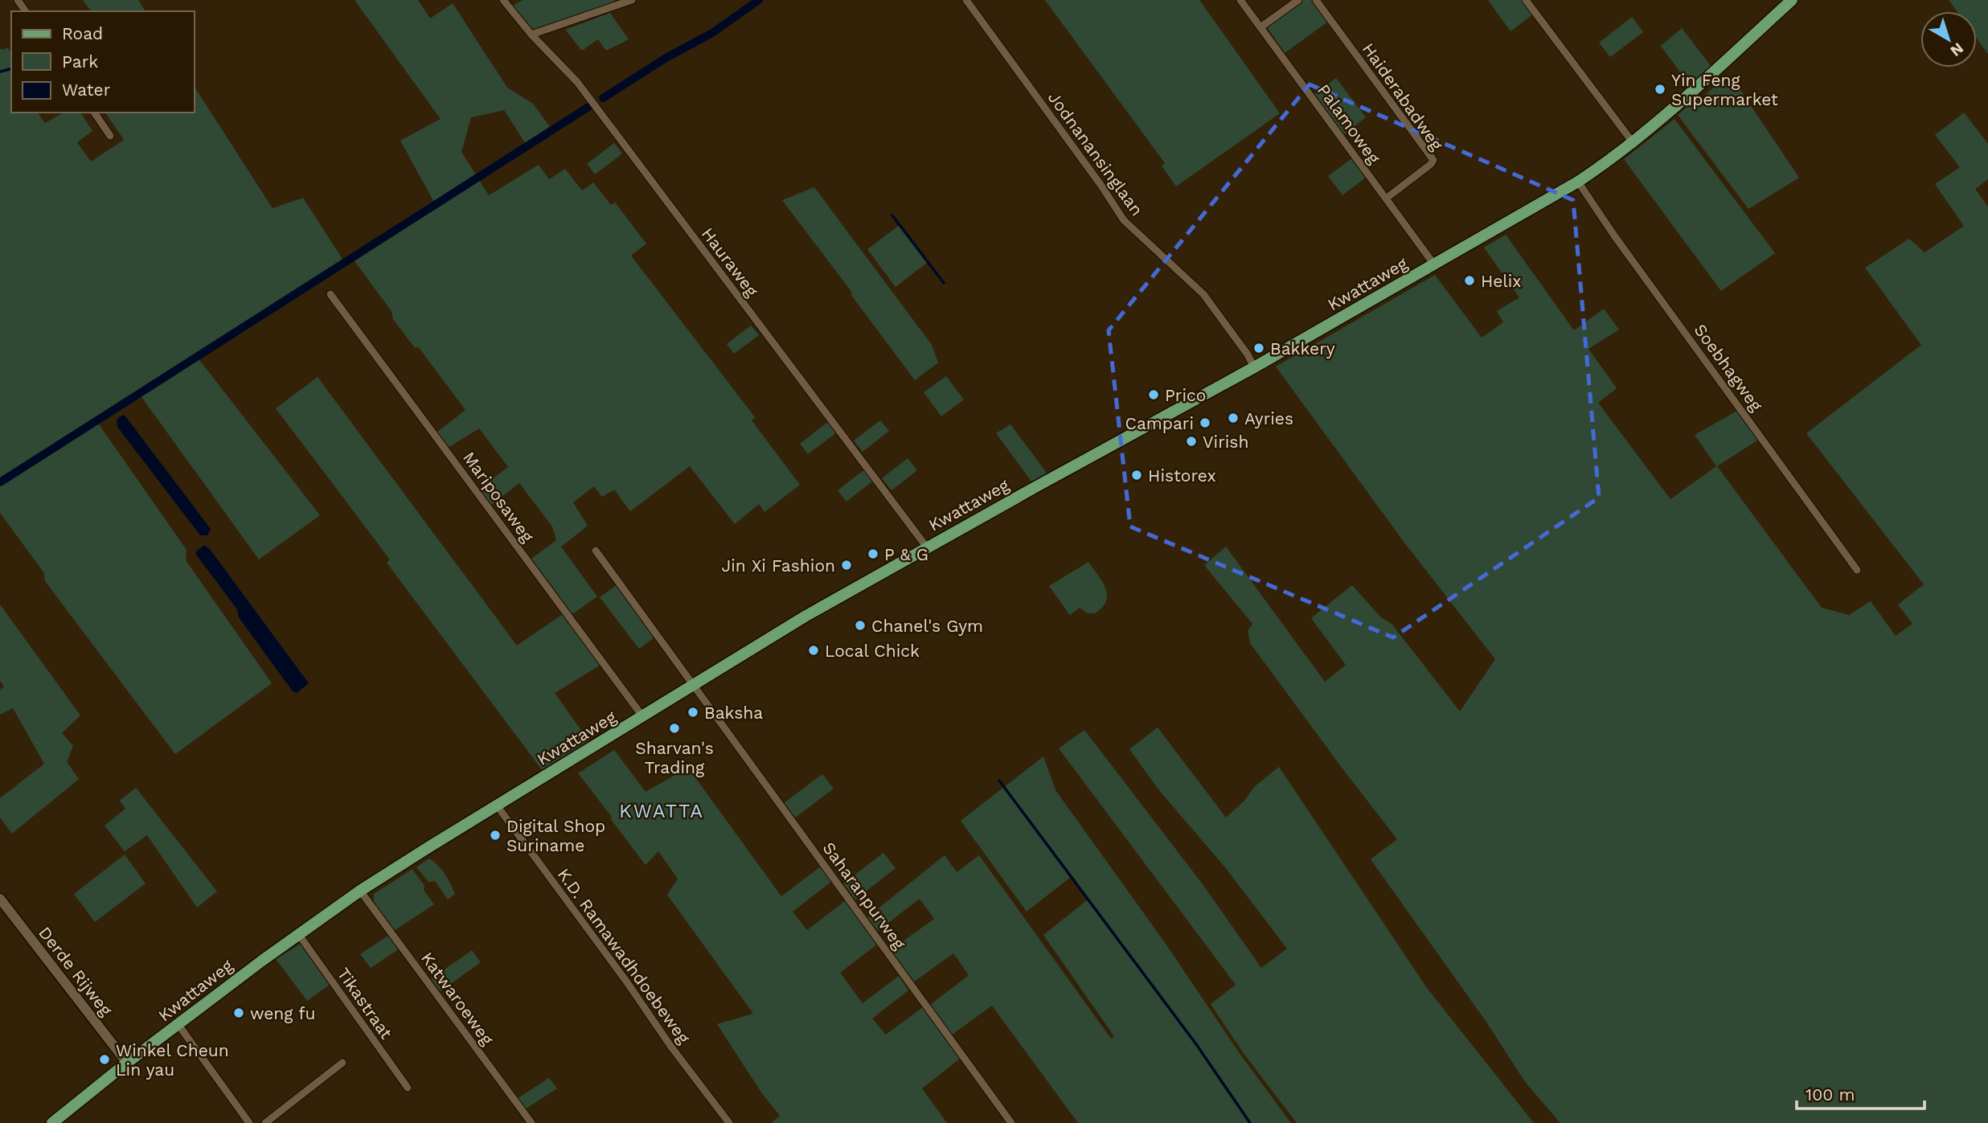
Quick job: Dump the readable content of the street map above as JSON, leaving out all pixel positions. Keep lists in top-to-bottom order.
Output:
{
  "streets": {
    "main road": ["Kwattaweg"],
    "street": [
      "Haiderabadweg",
      "Palamoweg",
      "Jodnanansinglaan",
      "Hauraweg",
      "Soebhagweg",
      "Mariposaweg",
      "Saharanpurweg",
      "K.D. Ramawadhdoebeweg",
      "Derde Rijweg",
      "Katwaroeweg",
      "Tikastraat"
    ]
  },
  "crossings": [
    ["Haiderabadweg", "Palamoweg"],
    ["Palamoweg", "Kwattaweg"],
    ["Jodnanansinglaan", "Kwattaweg"],
    ["Hauraweg", "Kwattaweg"],
    ["Kwattaweg", "Soebhagweg"],
    ["Kwattaweg", "Mariposaweg"],
    ["Kwattaweg", "Saharanpurweg"],
    ["Kwattaweg", "K.D. Ramawadhdoebeweg"],
    ["Kwattaweg", "Derde Rijweg"],
    ["Kwattaweg", "Katwaroeweg"],
    ["Kwattaweg", "Tikastraat"]
  ],
  "districts": ["KWATTA"],
  "places": [
    "Yin Feng Supermarket",
    "Helix",
    "Bakkery",
    "Prico",
    "Ayries",
    "Campari",
    "Virish",
    "Historex",
    "P & G",
    "Jin Xi Fashion",
    "Chanel's Gym",
    "Local Chick",
    "Baksha",
    "Sharvan's Trading",
    "Digital Shop Suriname",
    "weng fu",
    "Winkel Cheun Lin yau"
  ],
  "legend": ["Road", "Park", "Water"],
  "scale_bar": "100 m",
  "north": "bottom right"
}
